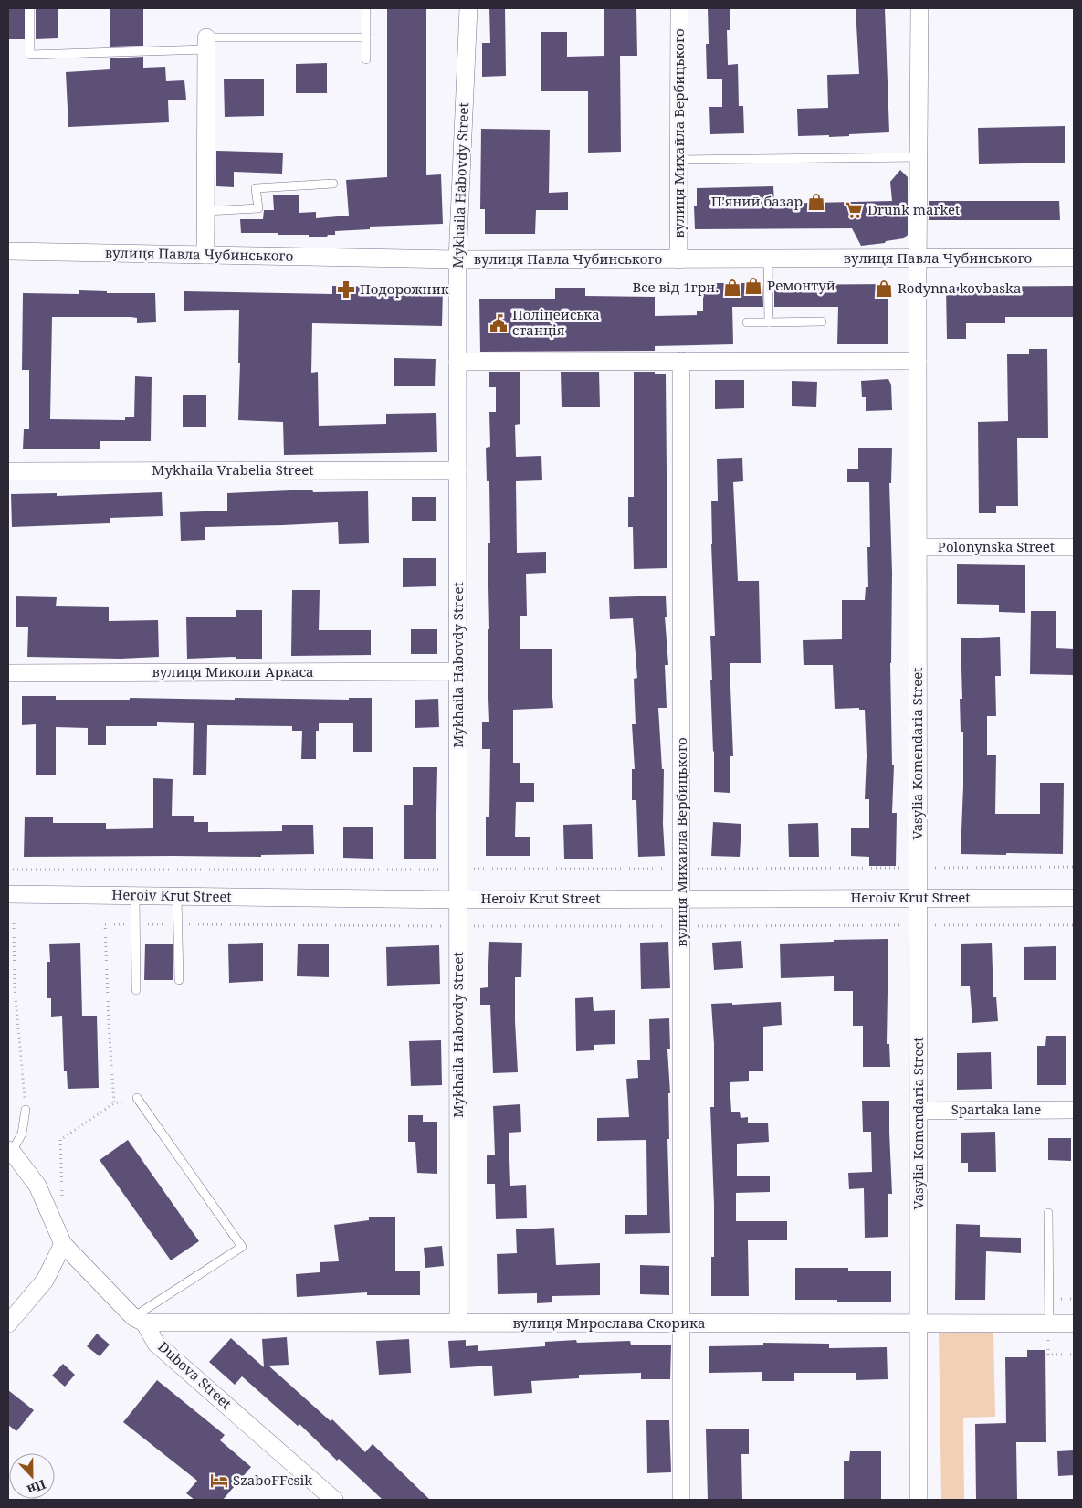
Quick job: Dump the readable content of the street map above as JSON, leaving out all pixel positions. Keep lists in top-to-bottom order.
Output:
{
  "streets": {
    "street": [
      "вулиця Михайла Вербицького",
      "Mykhaila Habovdy Street",
      "вулиця Павла Чубинського",
      "Mykhaila Vrabelia Street",
      "Polonynska Street",
      "вулиця Миколи Аркаса",
      "Vasylia Komendaria Street",
      "Heroiv Krut Street",
      "Spartaka lane",
      "вулиця Мирослава Скорика",
      "Dubova Street"
    ]
  },
  "crossings": [
    ["вулиця Михайла Вербицького", "вулиця Павла Чубинського"],
    ["вулиця Михайла Вербицького", "Heroiv Krut Street"],
    ["вулиця Михайла Вербицького", "вулиця Мирослава Скорика"],
    ["Mykhaila Habovdy Street", "вулиця Павла Чубинського"],
    ["Mykhaila Habovdy Street", "Mykhaila Vrabelia Street"],
    ["Mykhaila Habovdy Street", "вулиця Миколи Аркаса"],
    ["Mykhaila Habovdy Street", "Heroiv Krut Street"],
    ["Mykhaila Habovdy Street", "вулиця Мирослава Скорика"],
    ["вулиця Павла Чубинського", "Vasylia Komendaria Street"],
    ["Polonynska Street", "Vasylia Komendaria Street"],
    ["Vasylia Komendaria Street", "Heroiv Krut Street"],
    ["Vasylia Komendaria Street", "Spartaka lane"],
    ["Vasylia Komendaria Street", "вулиця Мирослава Скорика"],
    ["вулиця Мирослава Скорика", "Dubova Street"]
  ],
  "places": {
    "shop": [
      "П'яний базар",
      "Ремонтуй",
      "Все від 1грн.",
      "Rodynna kovbaska"
    ],
    "supermarket": ["Drunk market"],
    "pharmacy": ["Подорожник"],
    "public building": ["Поліцейська станція"],
    "hotel": ["SzaboFFcsik"]
  },
  "north": "bottom"
}
